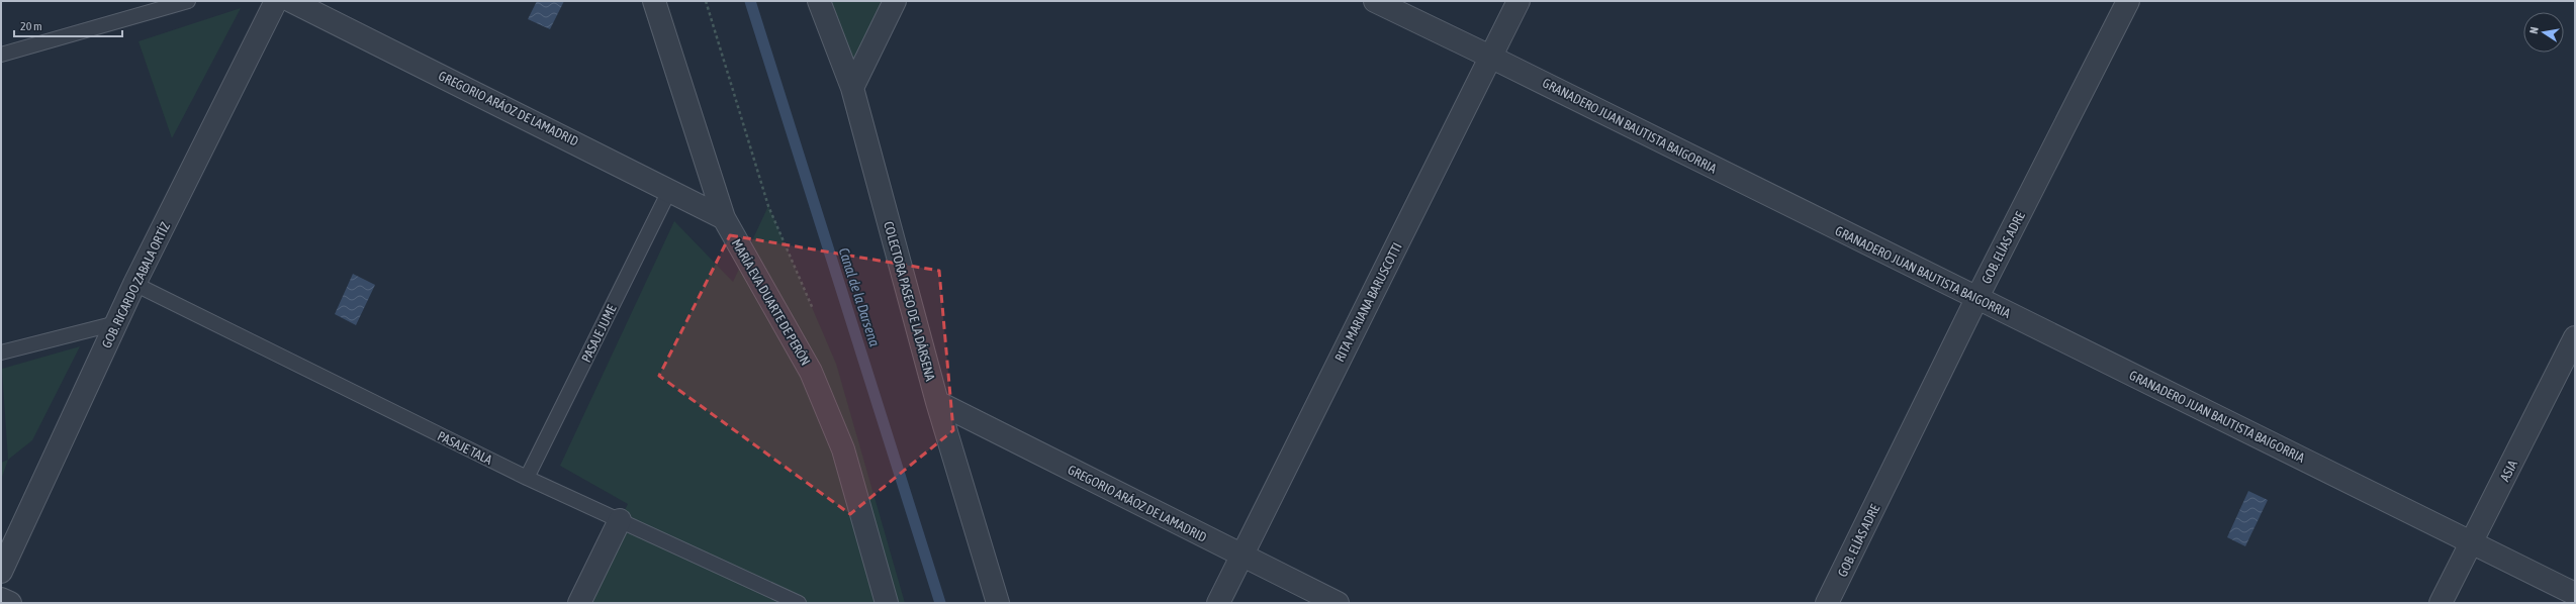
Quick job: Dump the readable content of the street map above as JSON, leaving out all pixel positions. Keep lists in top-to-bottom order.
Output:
{
  "streets": {
    "street": [
      "GREGORIO ARÁOZ DE LAMADRID",
      "GRANADERO JUAN BAUTISTA BAIGORRIA",
      "GOB. ELÍAS ADRE",
      "GOB. RICARDO ZABALA ORTÍZ",
      "COLECTORA PASEO DE LA DÁRSENA",
      "MARÍA EVA DUARTE DE PERÓN",
      "RITA MARIANA BARUSCOTTI",
      "ASIA"
    ],
    "lane": ["PASAJE JUME", "PASAJE TALA"]
  },
  "crossings": [
    ["GREGORIO ARÁOZ DE LAMADRID", "COLECTORA PASEO DE LA DÁRSENA"],
    ["GREGORIO ARÁOZ DE LAMADRID", "MARÍA EVA DUARTE DE PERÓN"],
    ["GREGORIO ARÁOZ DE LAMADRID", "RITA MARIANA BARUSCOTTI"],
    ["GREGORIO ARÁOZ DE LAMADRID", "PASAJE JUME"],
    ["GRANADERO JUAN BAUTISTA BAIGORRIA", "GOB. ELÍAS ADRE"],
    ["GRANADERO JUAN BAUTISTA BAIGORRIA", "RITA MARIANA BARUSCOTTI"],
    ["GRANADERO JUAN BAUTISTA BAIGORRIA", "ASIA"],
    ["GOB. RICARDO ZABALA ORTÍZ", "PASAJE TALA"],
    ["PASAJE JUME", "PASAJE TALA"]
  ],
  "water": ["Canal de la Darsena"],
  "scale_bar": "20 m",
  "north": "left"
}
